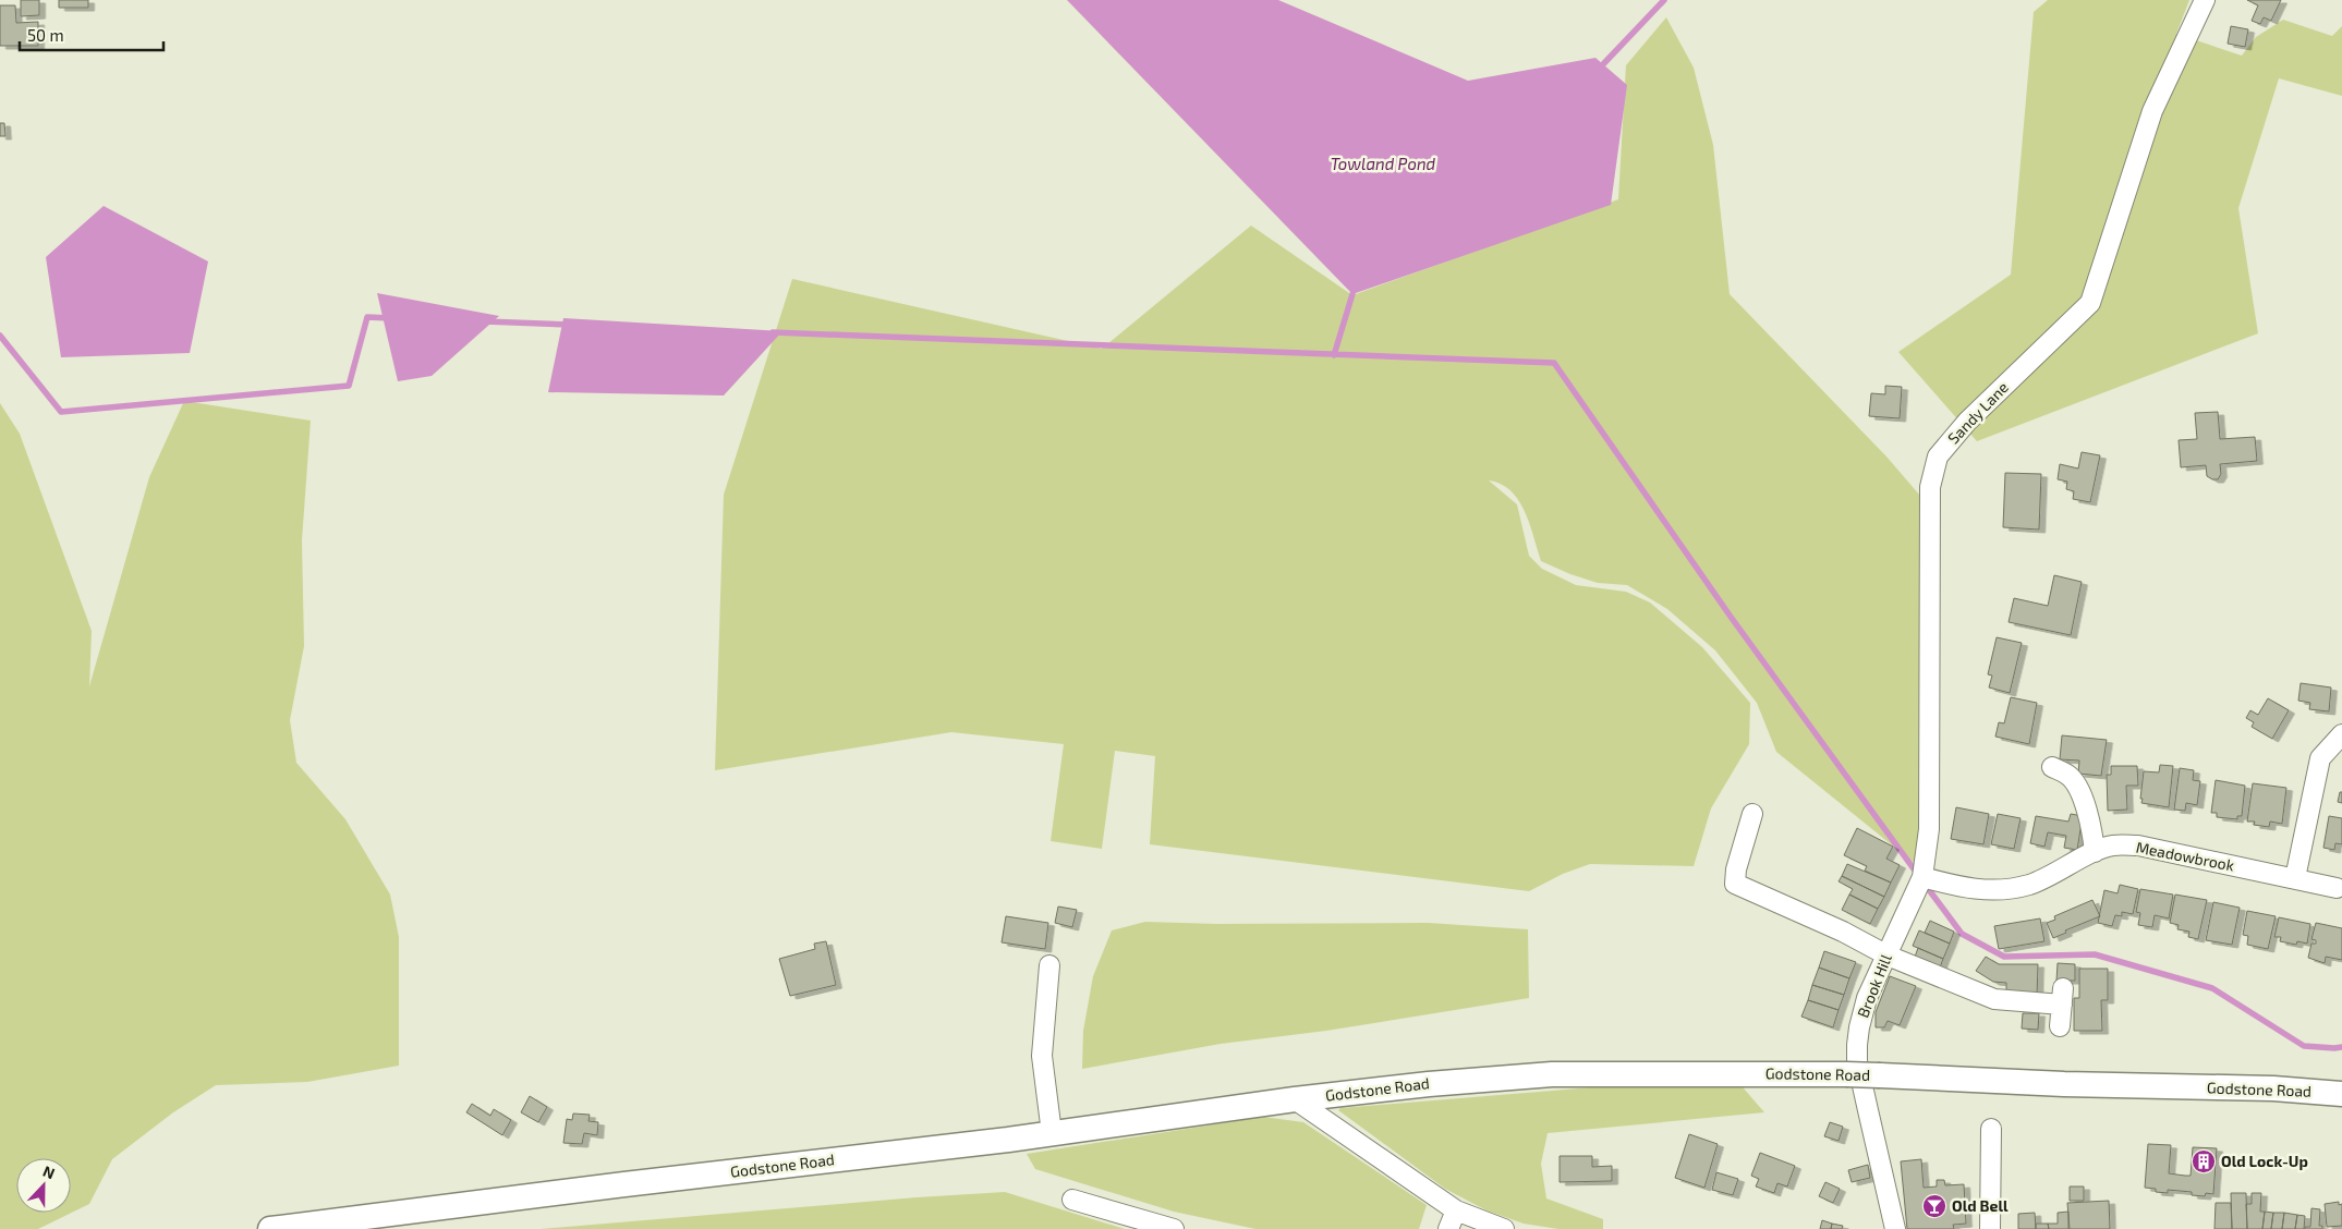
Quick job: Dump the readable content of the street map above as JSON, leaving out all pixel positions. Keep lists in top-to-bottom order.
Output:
{
  "streets": {
    "main road": ["Godstone Road"],
    "street": ["Sandy Lane", "Meadowbrook", "Brook Hill"]
  },
  "crossings": [
    ["Sandy Lane", "Meadowbrook"],
    ["Sandy Lane", "Brook Hill"],
    ["Meadowbrook", "Brook Hill"]
  ],
  "water": ["Towland Pond"],
  "places": {
    "building": ["Old Lock-Up"],
    "bar": ["Old Bell"]
  },
  "scale_bar": "50 m",
  "north": "top"
}
